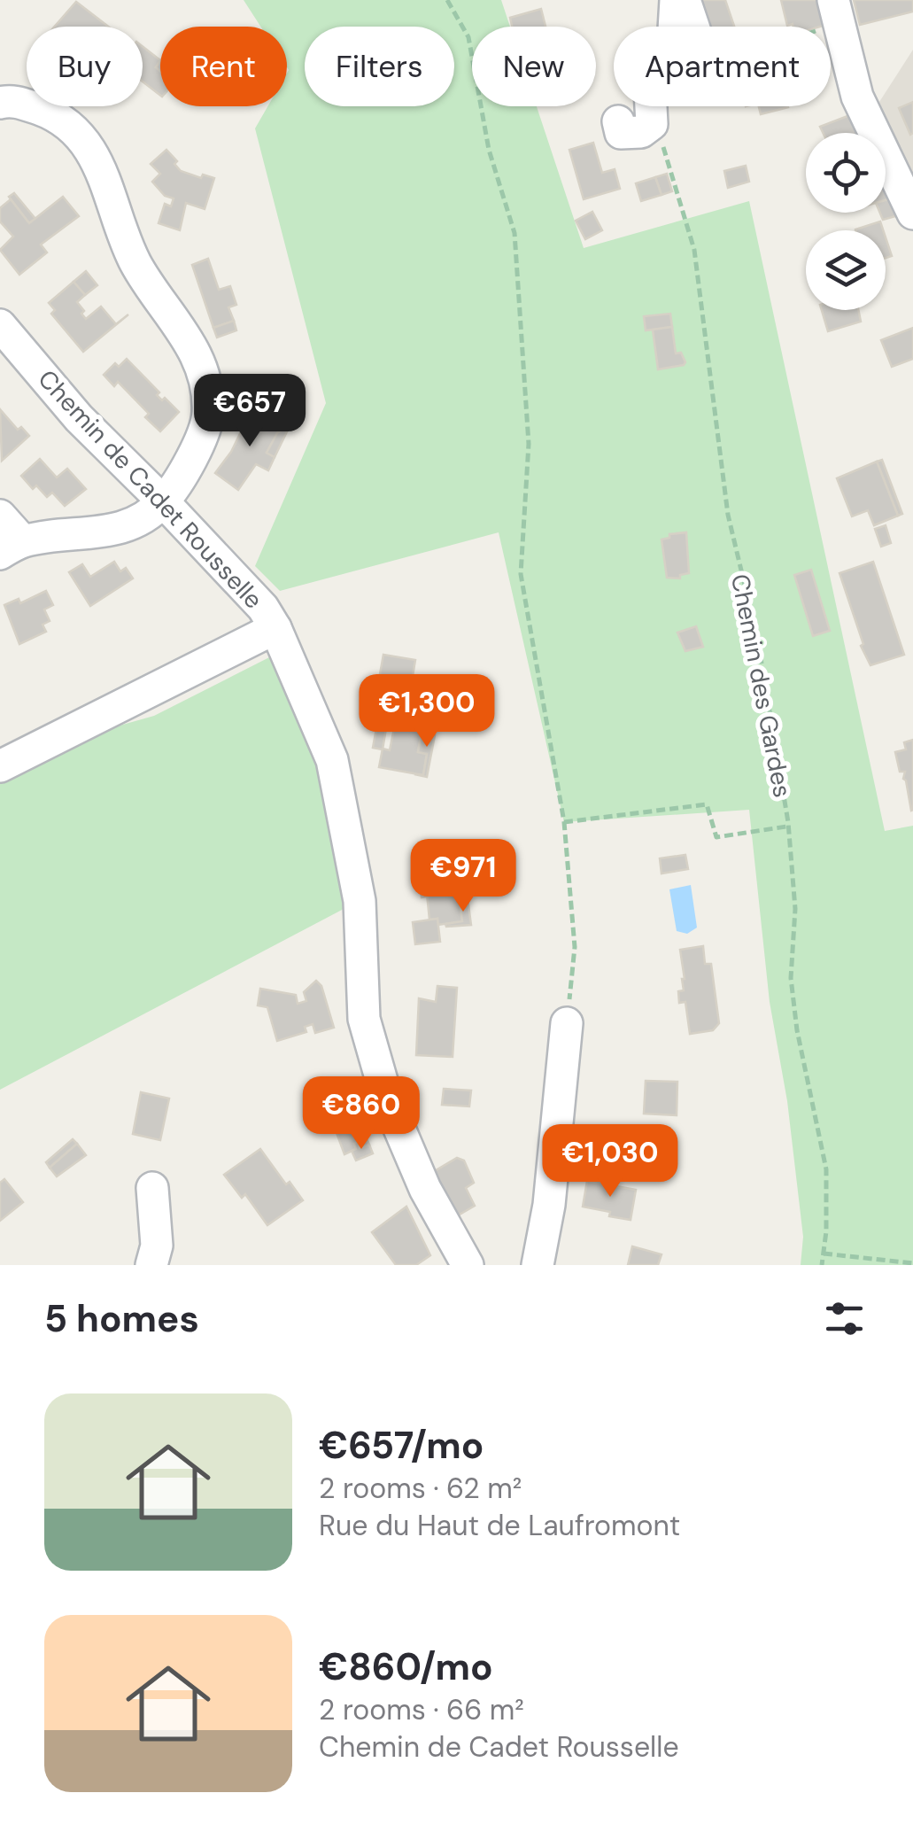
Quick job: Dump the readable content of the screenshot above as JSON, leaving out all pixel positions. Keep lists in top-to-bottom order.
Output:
{
  "streets": {
    "street": ["Chemin de Cadet Rousselle"],
    "path": ["Chemin des Gardes"]
  },
  "page": {
    "chip": [
      "Buy",
      "Rent",
      "Filters",
      "New",
      "Apartment"
    ],
    "price": [
      "€657",
      "€1,300",
      "€971",
      "€860",
      "€1,030"
    ],
    "heading": "5 homes",
    "list": [
      {
        "name": "€657/mo",
        "note": "2 rooms · 62 m² · Rue du Haut de Laufromont"
      },
      {
        "name": "€860/mo",
        "note": "2 rooms · 66 m² · Chemin de Cadet Rousselle"
      }
    ]
  }
}
